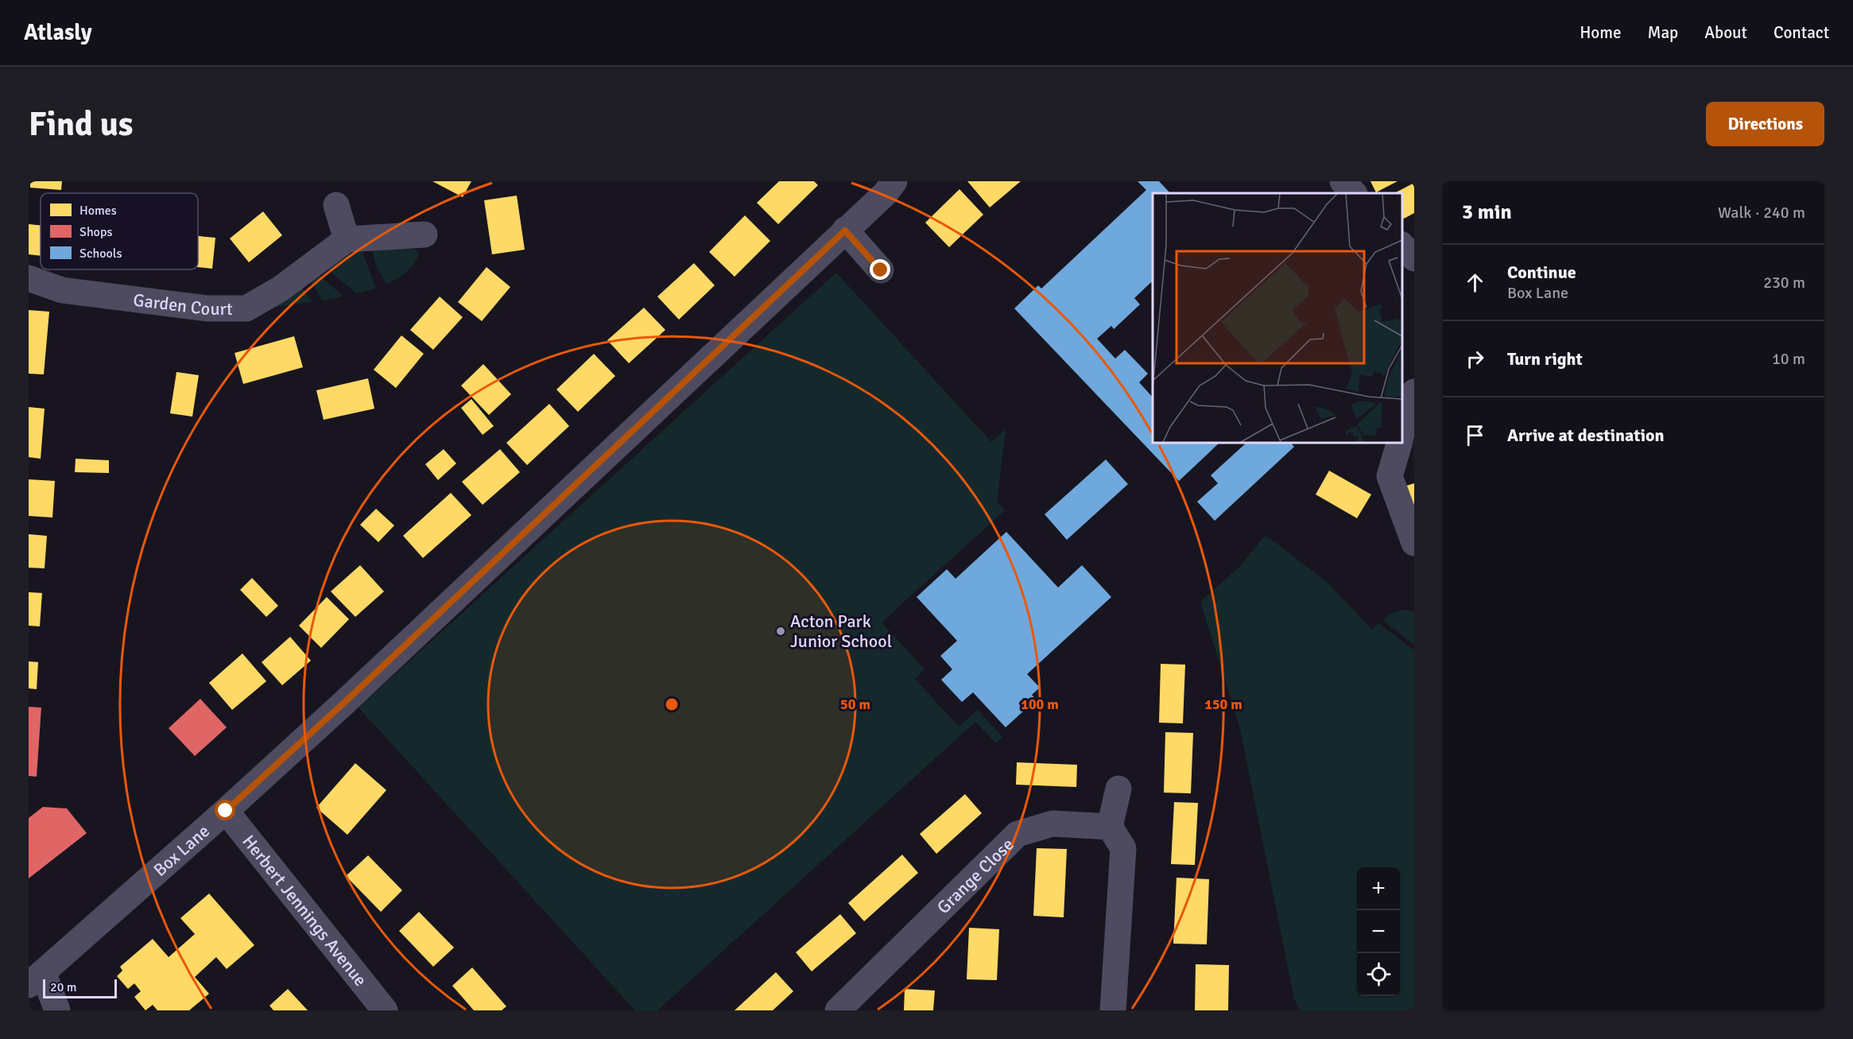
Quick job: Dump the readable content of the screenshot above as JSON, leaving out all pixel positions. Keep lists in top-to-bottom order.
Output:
{
  "streets": {
    "street": [
      "Garden Court",
      "Box Lane",
      "Grange Close",
      "Herbert Jennings Avenue"
    ]
  },
  "crossings": [
    ["Box Lane", "Herbert Jennings Avenue"]
  ],
  "places": ["Acton Park Junior School"],
  "legend": ["Homes", "Shops", "Schools"],
  "scale_bar": "20 m",
  "page": {
    "header": "Atlasly",
    "nav": [
      "Home",
      "Map",
      "About",
      "Contact"
    ],
    "buttons": "Directions",
    "title": "Find us",
    "heading": ["3 min", "Walk · 240 m"],
    "list": [
      ["Continue", "Box Lane", "230 m"],
      ["Turn right", "10 m"],
      "Arrive at destination"
    ],
    "map_buttons": ["+", "−"],
    "scale": "20 m"
  },
  "rings": ["50 m", "100 m", "150 m"]
}
